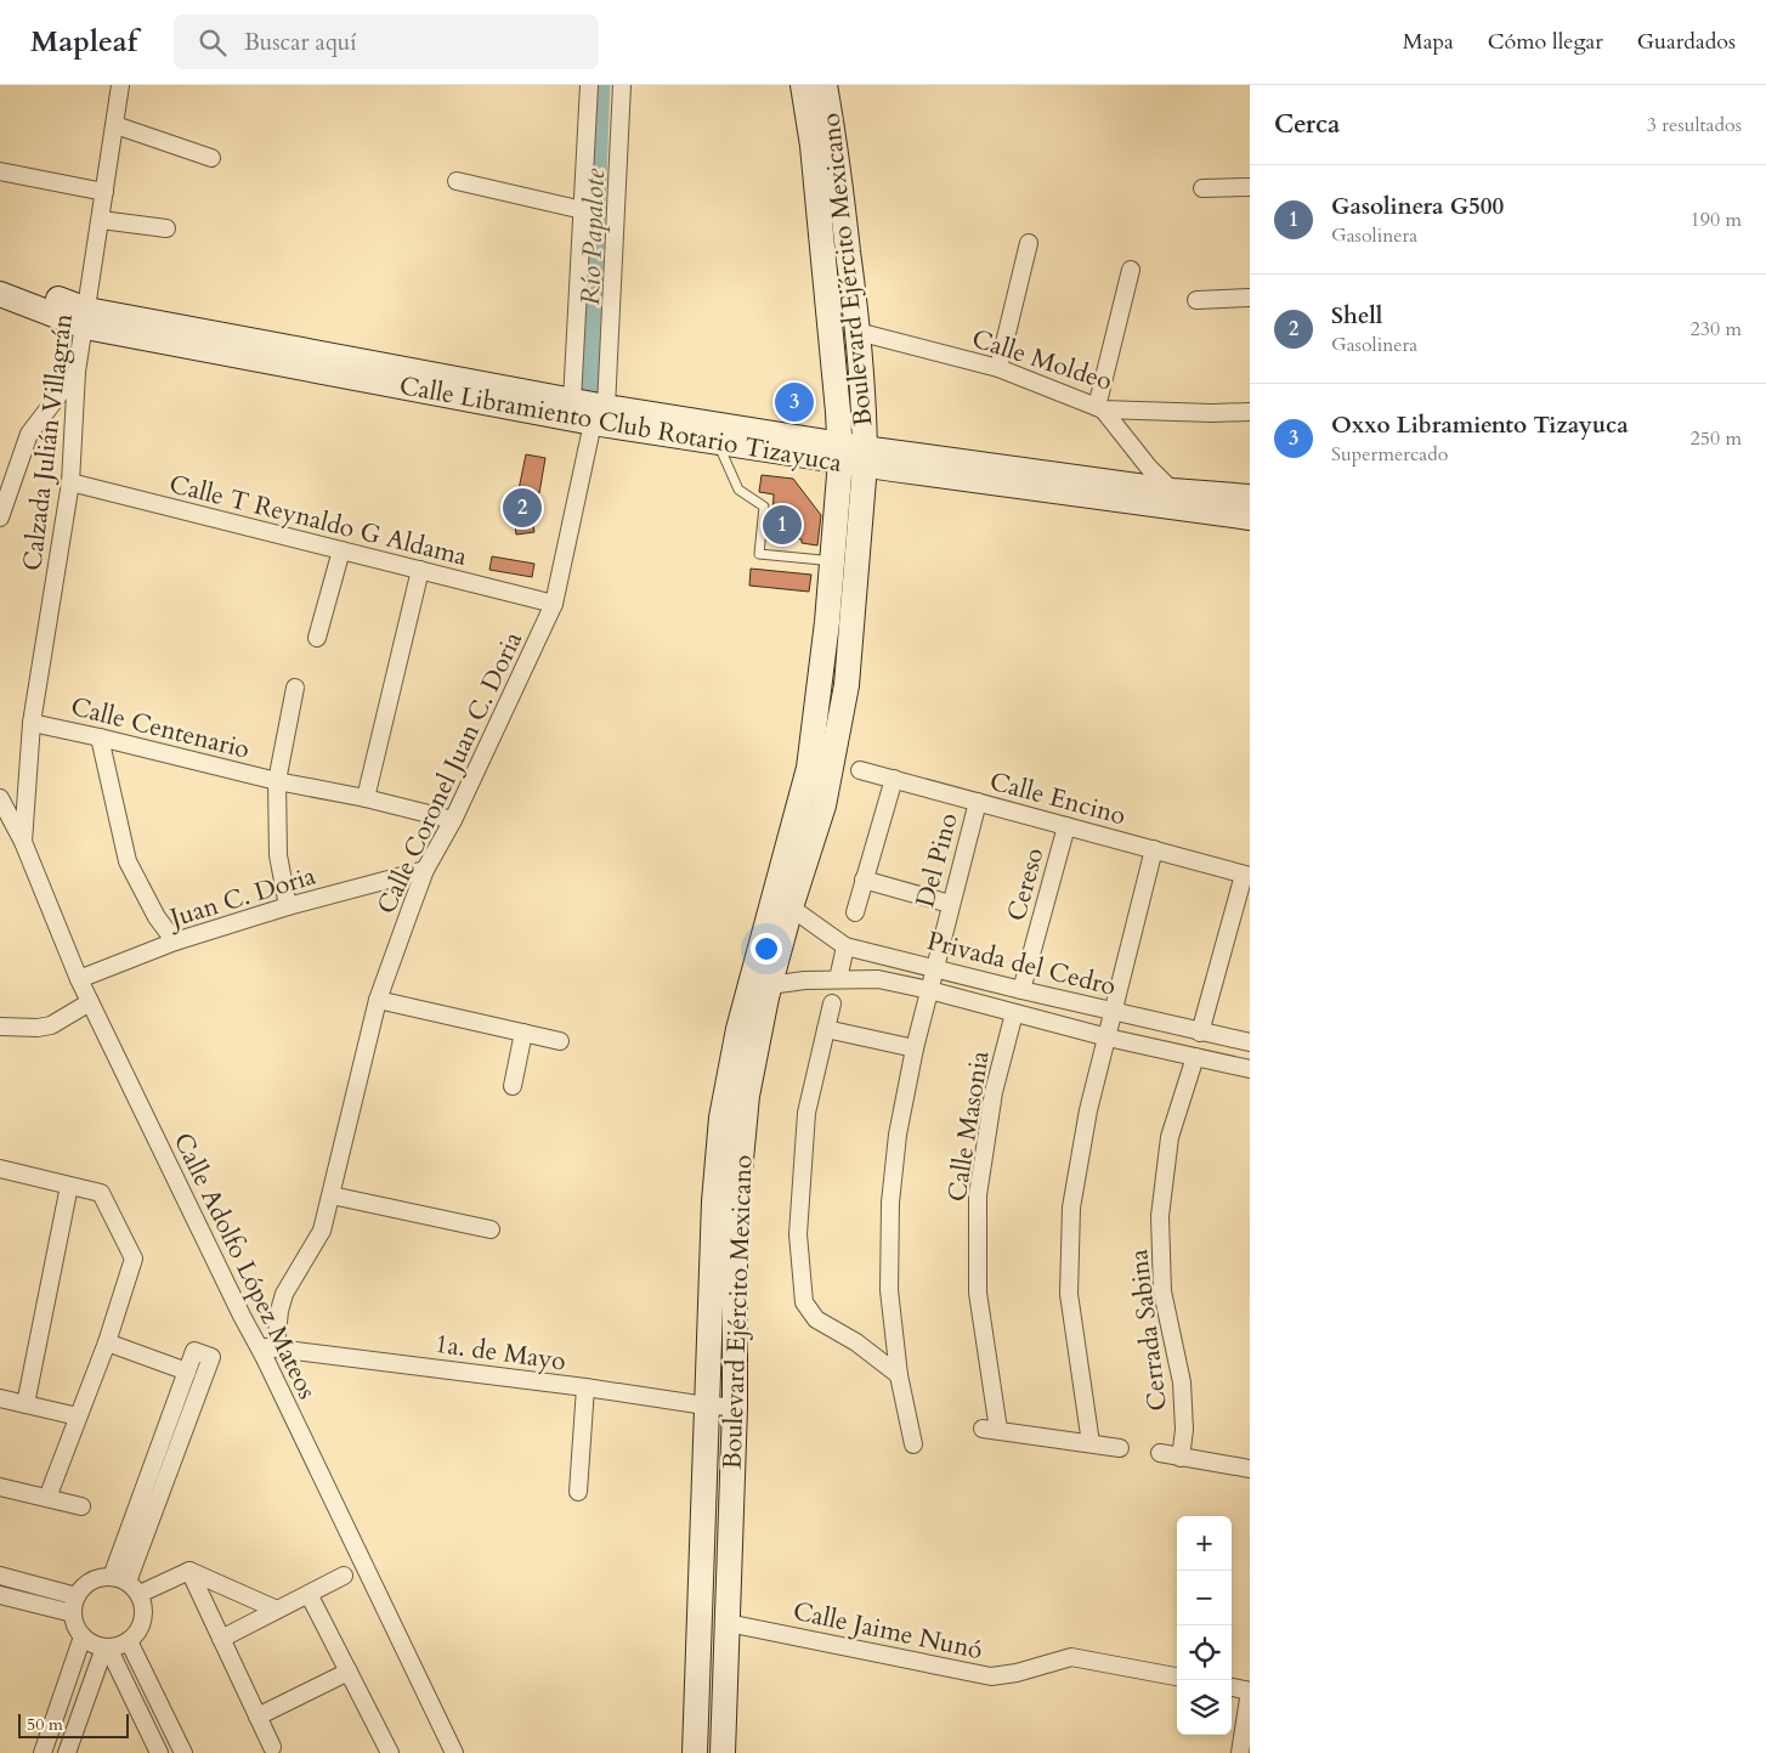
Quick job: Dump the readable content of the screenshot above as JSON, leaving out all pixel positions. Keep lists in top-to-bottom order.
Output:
{
  "streets": {
    "main road": ["Boulevard Ejército Mexicano", "Calle Libramiento Club Rotario Tizayuca"],
    "street": [
      "Calle Moldeo",
      "Calzada Julián Villagrán",
      "Calle T Reynaldo G Aldama",
      "Calle Centenario",
      "Calle Coronel Juan C. Doria",
      "Calle Encino",
      "Del Pino",
      "Cereso",
      "Juan C. Doria",
      "Privada del Cedro",
      "Calle Masonia",
      "Calle Adolfo López Mateos",
      "Cerrada Sabina",
      "1a. de Mayo",
      "Calle Jaime Nunó"
    ]
  },
  "crossings": [
    ["Boulevard Ejército Mexicano", "Calle Moldeo"],
    ["Boulevard Ejército Mexicano", "Calle Libramiento Club Rotario Tizayuca"],
    ["Boulevard Ejército Mexicano", "Privada del Cedro"],
    ["Boulevard Ejército Mexicano", "1a. de Mayo"],
    ["Boulevard Ejército Mexicano", "Calle Jaime Nunó"],
    ["Calle Libramiento Club Rotario Tizayuca", "Calzada Julián Villagrán"],
    ["Calle Libramiento Club Rotario Tizayuca", "Calle Coronel Juan C. Doria"],
    ["Calzada Julián Villagrán", "Calle T Reynaldo G Aldama"],
    ["Calzada Julián Villagrán", "Calle Centenario"],
    ["Calzada Julián Villagrán", "Calle Adolfo López Mateos"],
    ["Calle T Reynaldo G Aldama", "Calle Coronel Juan C. Doria"],
    ["Calle Centenario", "Calle Coronel Juan C. Doria"],
    ["Calle Centenario", "Juan C. Doria"],
    ["Calle Coronel Juan C. Doria", "Juan C. Doria"],
    ["Calle Coronel Juan C. Doria", "Calle Adolfo López Mateos"],
    ["Calle Coronel Juan C. Doria", "1a. de Mayo"],
    ["Calle Encino", "Del Pino"],
    ["Calle Encino", "Cereso"],
    ["Calle Encino", "Privada del Cedro"],
    ["Del Pino", "Privada del Cedro"],
    ["Cereso", "Privada del Cedro"],
    ["Juan C. Doria", "Calle Adolfo López Mateos"],
    ["Privada del Cedro", "Calle Masonia"],
    ["Privada del Cedro", "Cerrada Sabina"],
    ["Calle Adolfo López Mateos", "1a. de Mayo"]
  ],
  "water": ["Río Papalote"],
  "scale_bar": "50 m",
  "page": {
    "header": "Mapleaf",
    "search": "Buscar aquí",
    "nav": ["Mapa", "Cómo llegar", "Guardados"],
    "heading": ["Cerca", "3 resultados"],
    "list": [
      {
        "mark": "1",
        "name": "Gasolinera G500",
        "note": "Gasolinera",
        "value": "190 m"
      },
      {
        "mark": "2",
        "name": "Shell",
        "note": "Gasolinera",
        "value": "230 m"
      },
      {
        "mark": "3",
        "name": "Oxxo Libramiento Tizayuca",
        "note": "Supermercado",
        "value": "250 m"
      }
    ],
    "pins": ["3", "2", "1"],
    "map_buttons": ["+", "−"],
    "scale": "50 m"
  }
}
